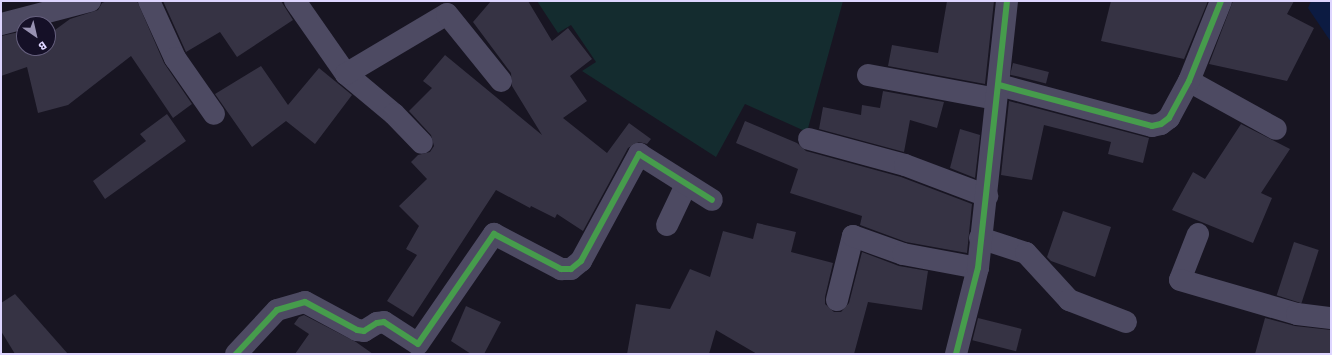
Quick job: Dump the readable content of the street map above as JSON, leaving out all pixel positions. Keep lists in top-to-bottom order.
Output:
{
  "north": "bottom right"
}
